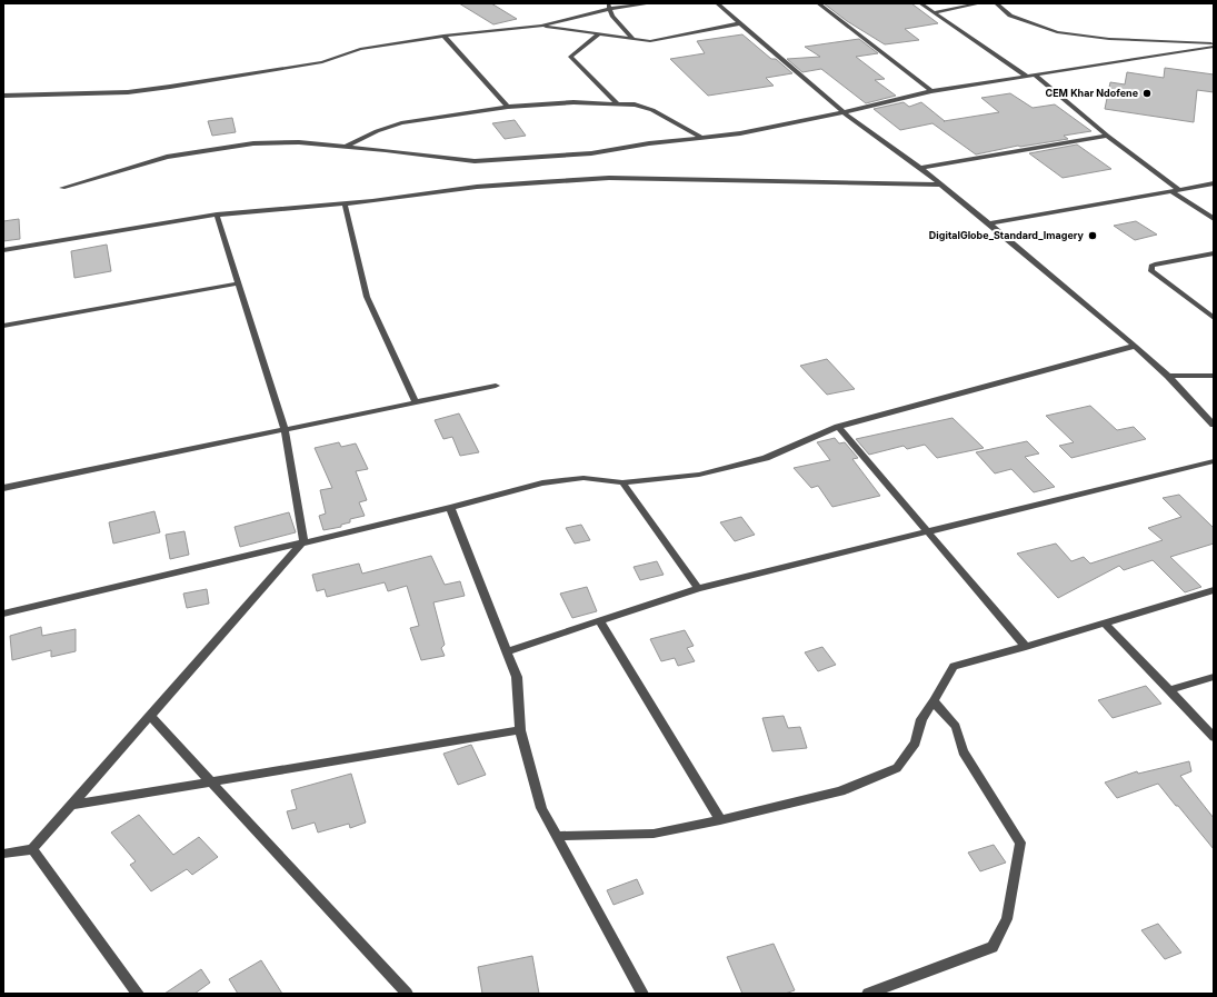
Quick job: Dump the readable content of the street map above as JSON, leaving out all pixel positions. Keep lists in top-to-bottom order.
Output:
{
  "places": ["CEM Khar Ndofene", "DigitalGlobe_Standard_Imagery"]
}
